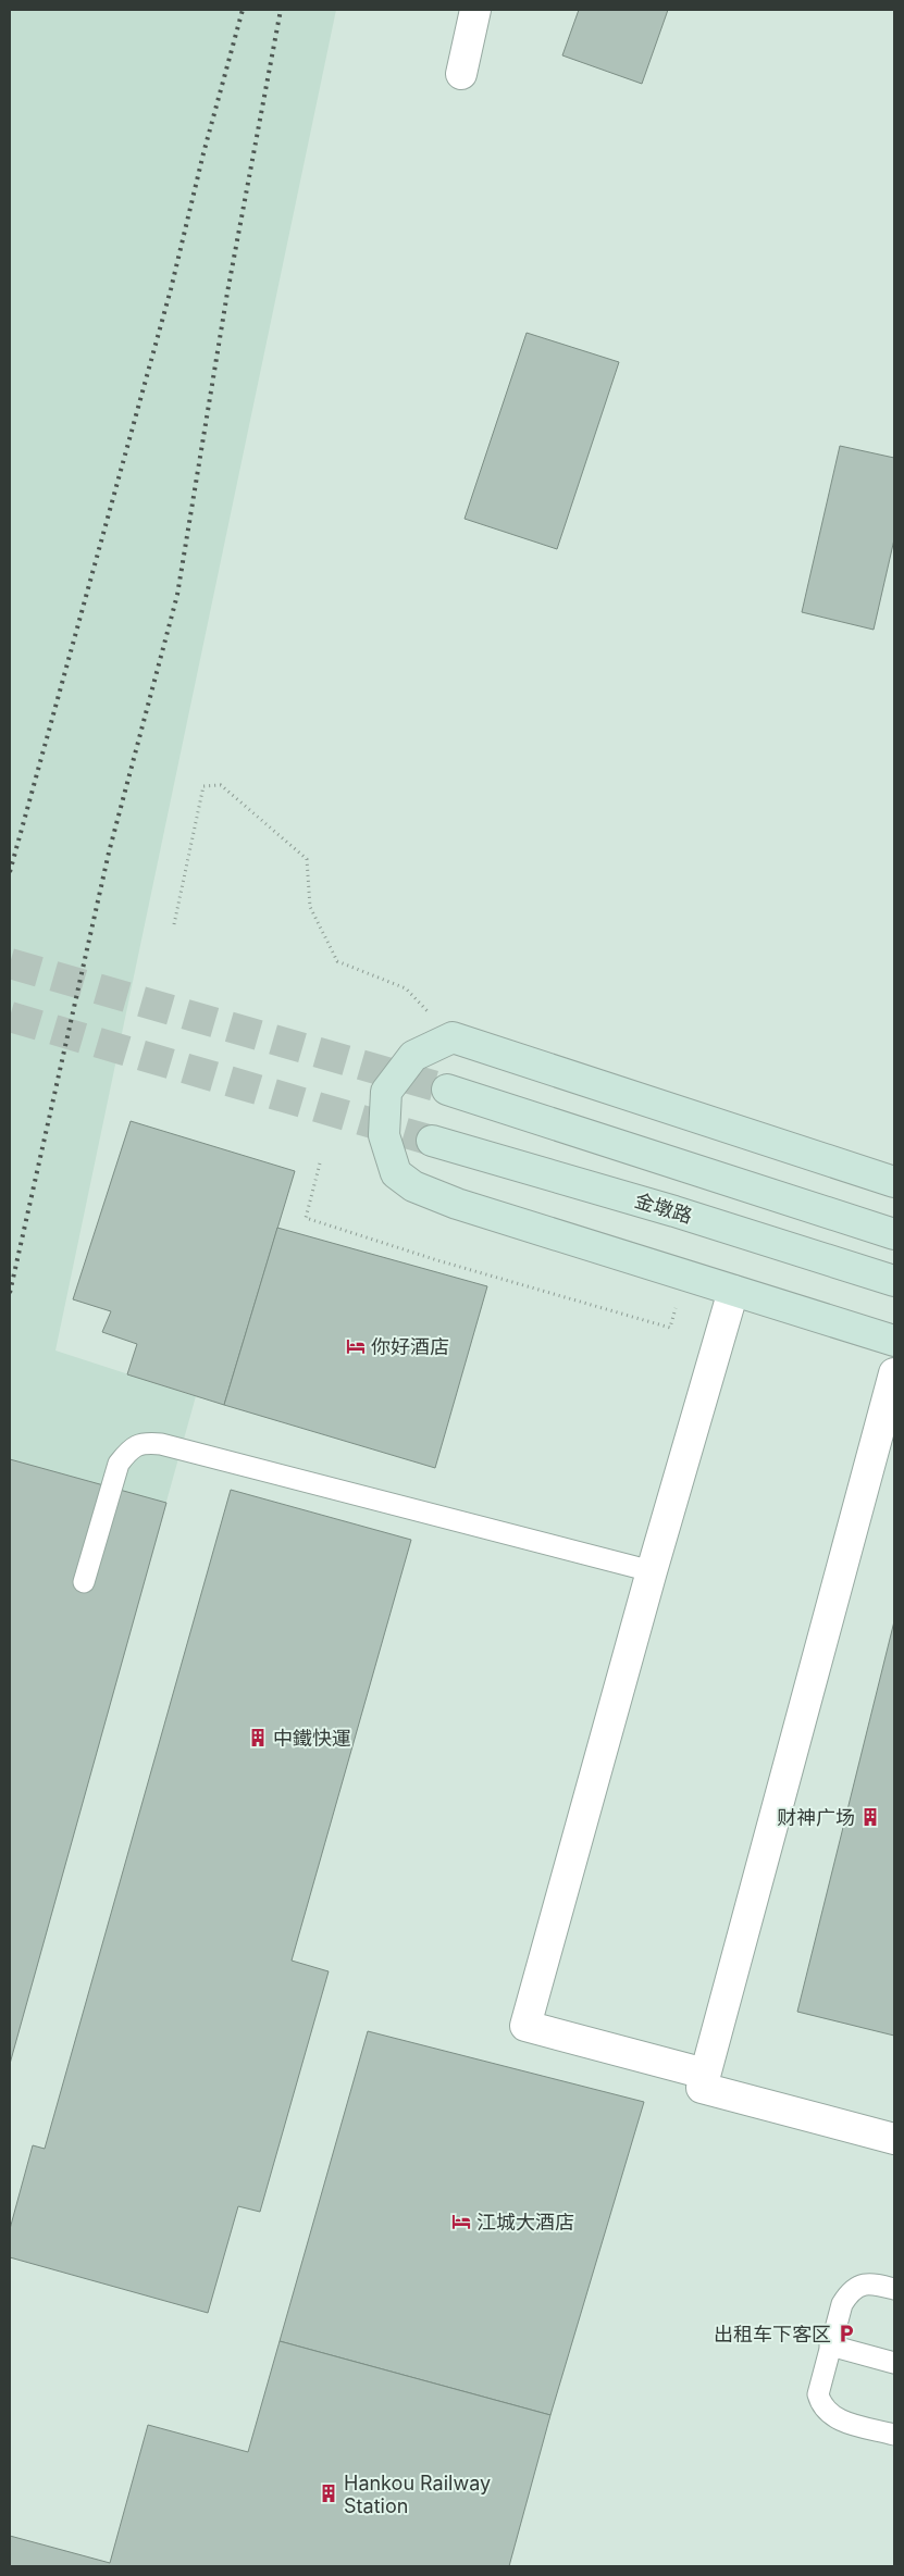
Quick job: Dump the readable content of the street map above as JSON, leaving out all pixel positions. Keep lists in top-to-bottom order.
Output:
{
  "streets": {
    "street": ["金墩路"]
  },
  "places": {
    "hotel": ["你好酒店", "江城大酒店"],
    "building": ["中鐵快運", "财神广场", "Hankou Railway Station"],
    "parking": ["出租车下客区"]
  }
}
